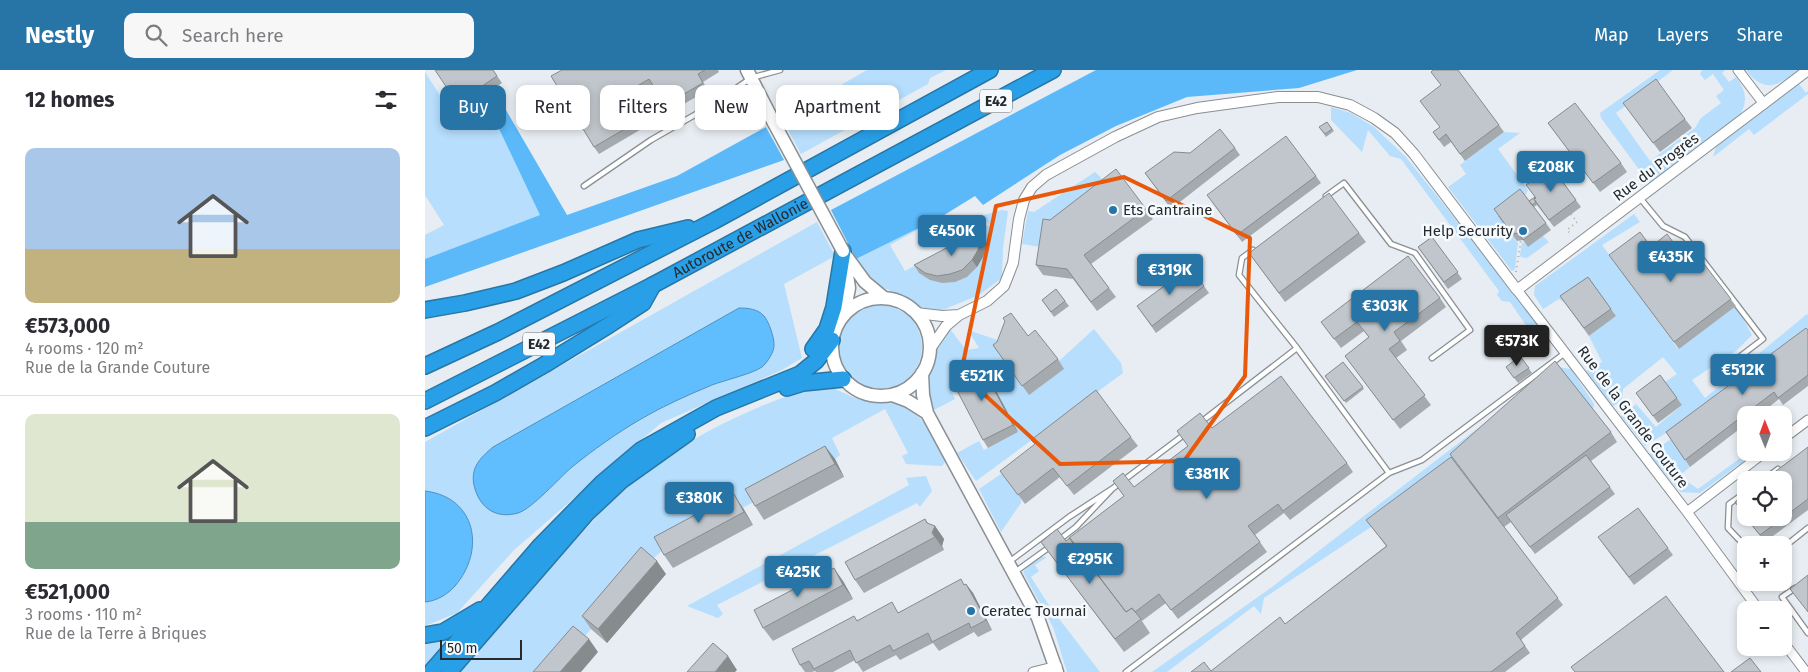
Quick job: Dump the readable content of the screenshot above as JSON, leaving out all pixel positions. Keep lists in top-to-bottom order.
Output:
{
  "streets": {
    "highway": ["E42", "Autoroute de Wallonie"],
    "street": ["Rue du Progrès", "Rue de la Grande Couture"]
  },
  "crossings": [
    ["Rue du Progrès", "Rue de la Grande Couture"]
  ],
  "places": ["Ets Cantraine", "Help Security", "Ceratec Tournai"],
  "scale_bar": "50 m",
  "north": "top",
  "page": {
    "header": "Nestly",
    "search": "Search here",
    "nav": ["Map", "Layers", "Share"],
    "heading": "12 homes",
    "chip": [
      "Buy",
      "Rent",
      "Filters",
      "New",
      "Apartment"
    ],
    "list": [
      {
        "name": "€573,000",
        "note": "4 rooms · 120 m² · Rue de la Grande Couture"
      },
      {
        "name": "€521,000",
        "note": "3 rooms · 110 m² · Rue de la Terre à Briques"
      }
    ],
    "price": [
      "€208K",
      "€450K",
      "€435K",
      "€319K",
      "€303K",
      "€573K",
      "€512K",
      "€521K",
      "€381K",
      "€380K",
      "€295K",
      "€425K"
    ],
    "map_buttons": ["+", "−"],
    "scale": "50 m"
  }
}
